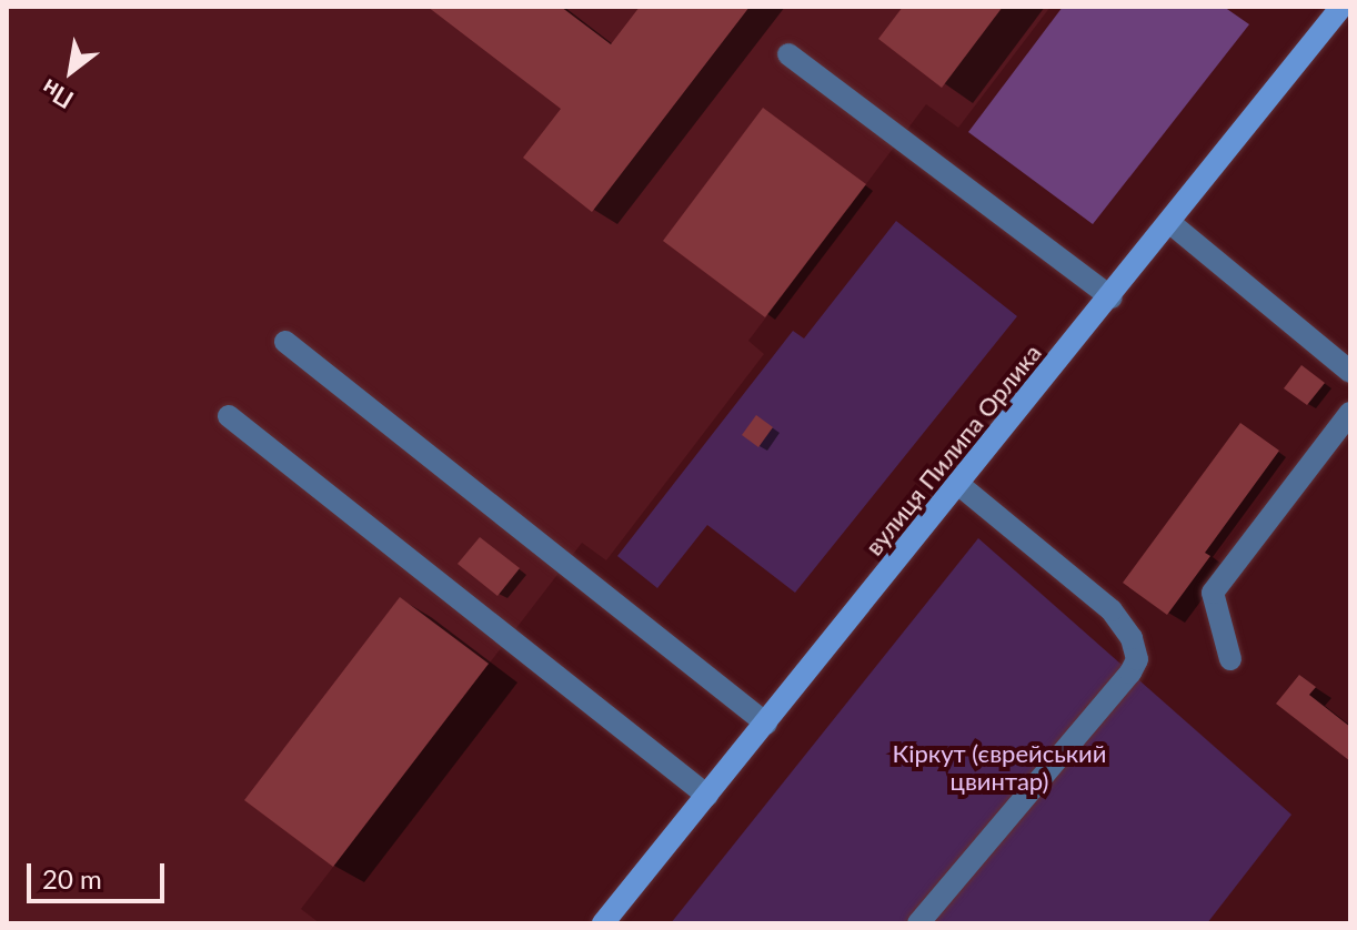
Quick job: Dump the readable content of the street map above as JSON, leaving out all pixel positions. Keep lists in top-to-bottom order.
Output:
{
  "streets": {
    "main road": ["вулиця Пилипа Орлика"]
  },
  "parks": ["Кіркут (єврейський цвинтар)"],
  "scale_bar": "20 m",
  "north": "bottom left"
}
